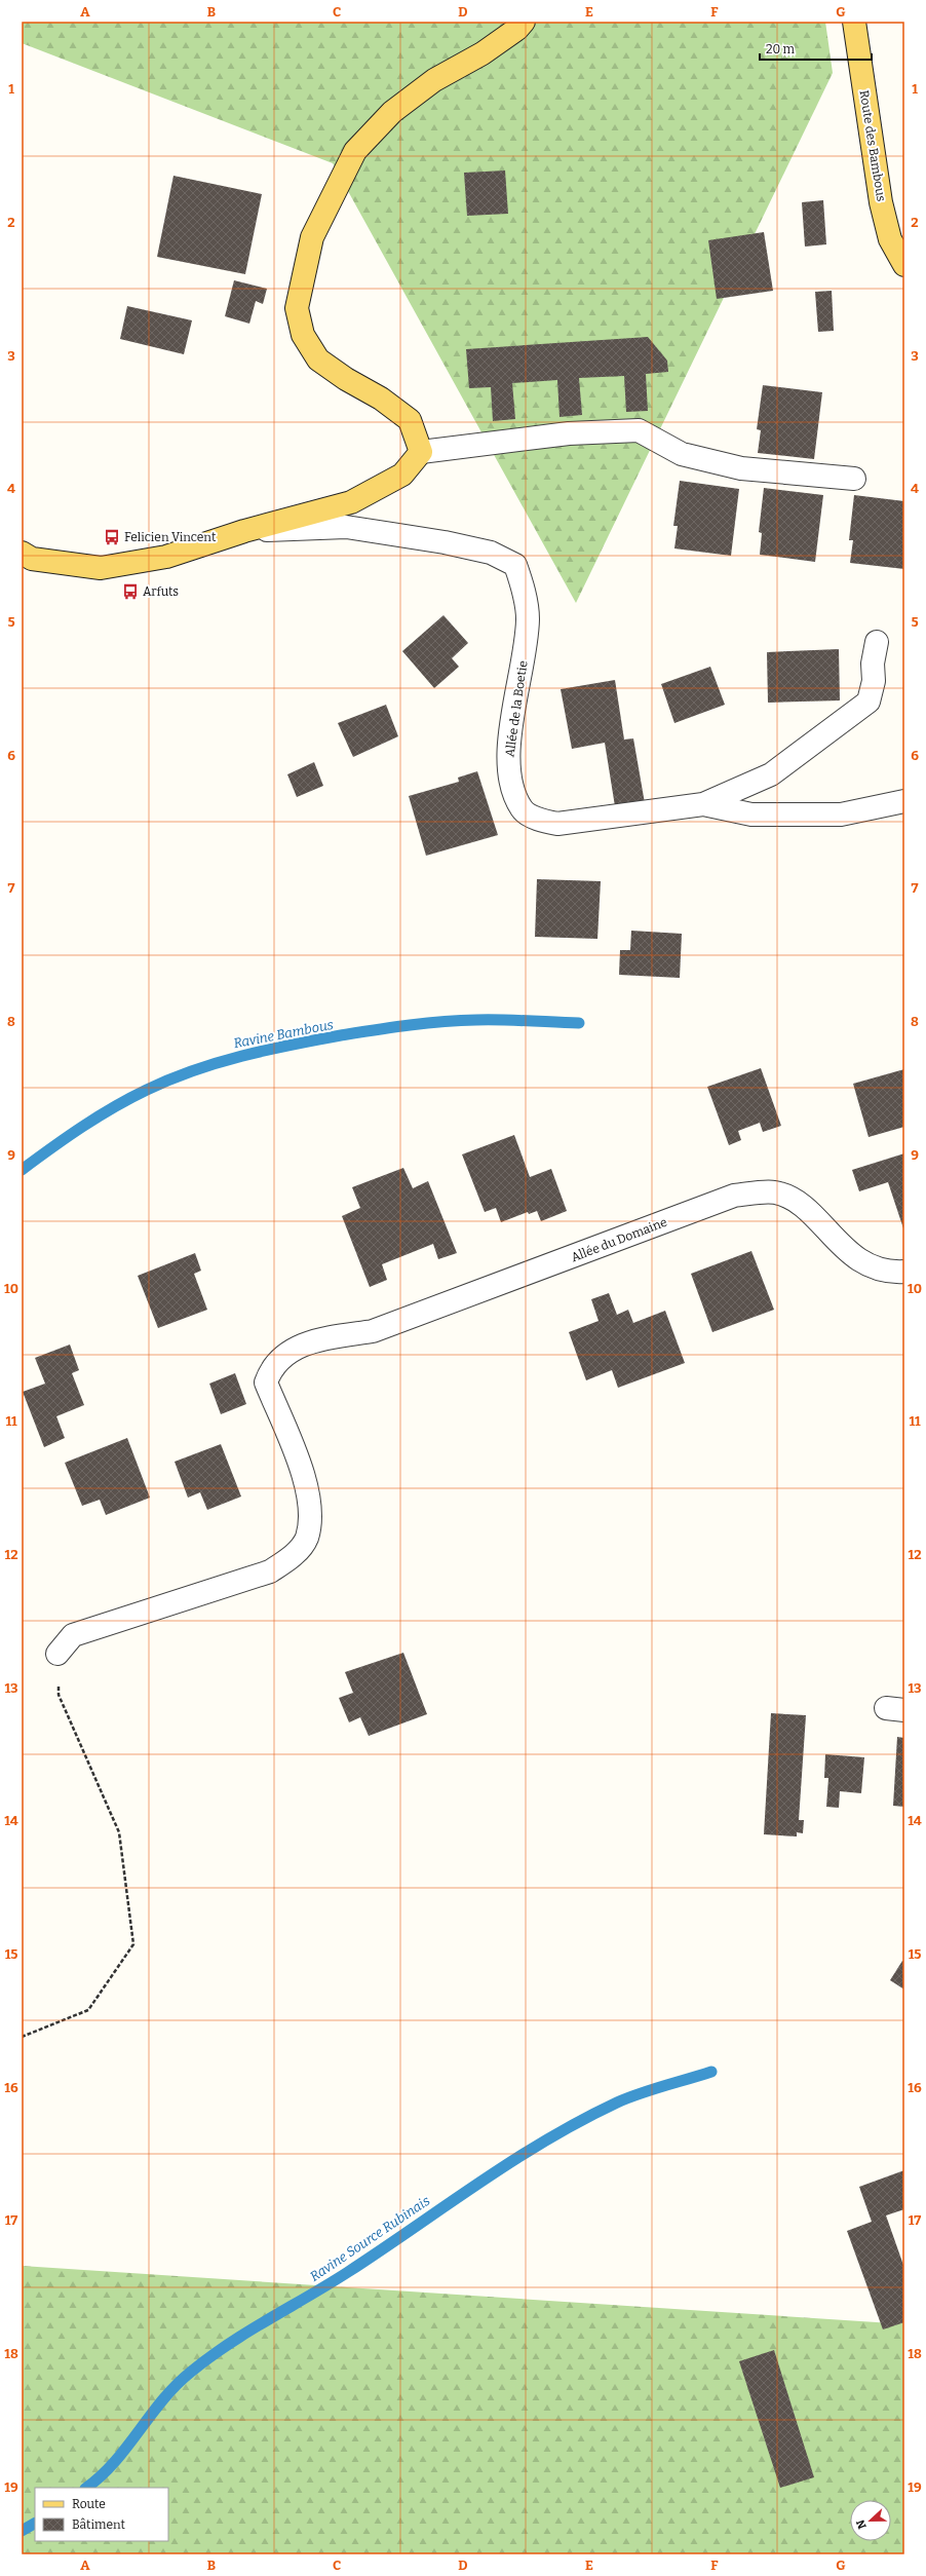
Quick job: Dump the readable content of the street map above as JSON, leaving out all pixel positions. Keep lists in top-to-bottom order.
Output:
{
  "streets": {
    "main road": ["Route des Bambous"],
    "street": ["Allée de la Boetie", "Allée du Domaine"]
  },
  "water": ["Ravine Bambous", "Ravine Source Rubinais"],
  "places": {
    "bus stop": ["Felicien Vincent", "Arfuts"]
  },
  "legend": ["Route", "Bâtiment"],
  "scale_bar": "20 m",
  "north": "left",
  "grid": {
    "columns": [
      "A",
      "B",
      "C",
      "D",
      "E",
      "F",
      "G"
    ],
    "rows": [
      "1",
      "2",
      "3",
      "4",
      "5",
      "6",
      "7",
      "8",
      "9",
      "10",
      "11",
      "12",
      "13",
      "14",
      "15",
      "16",
      "17",
      "18",
      "19"
    ]
  }
}
